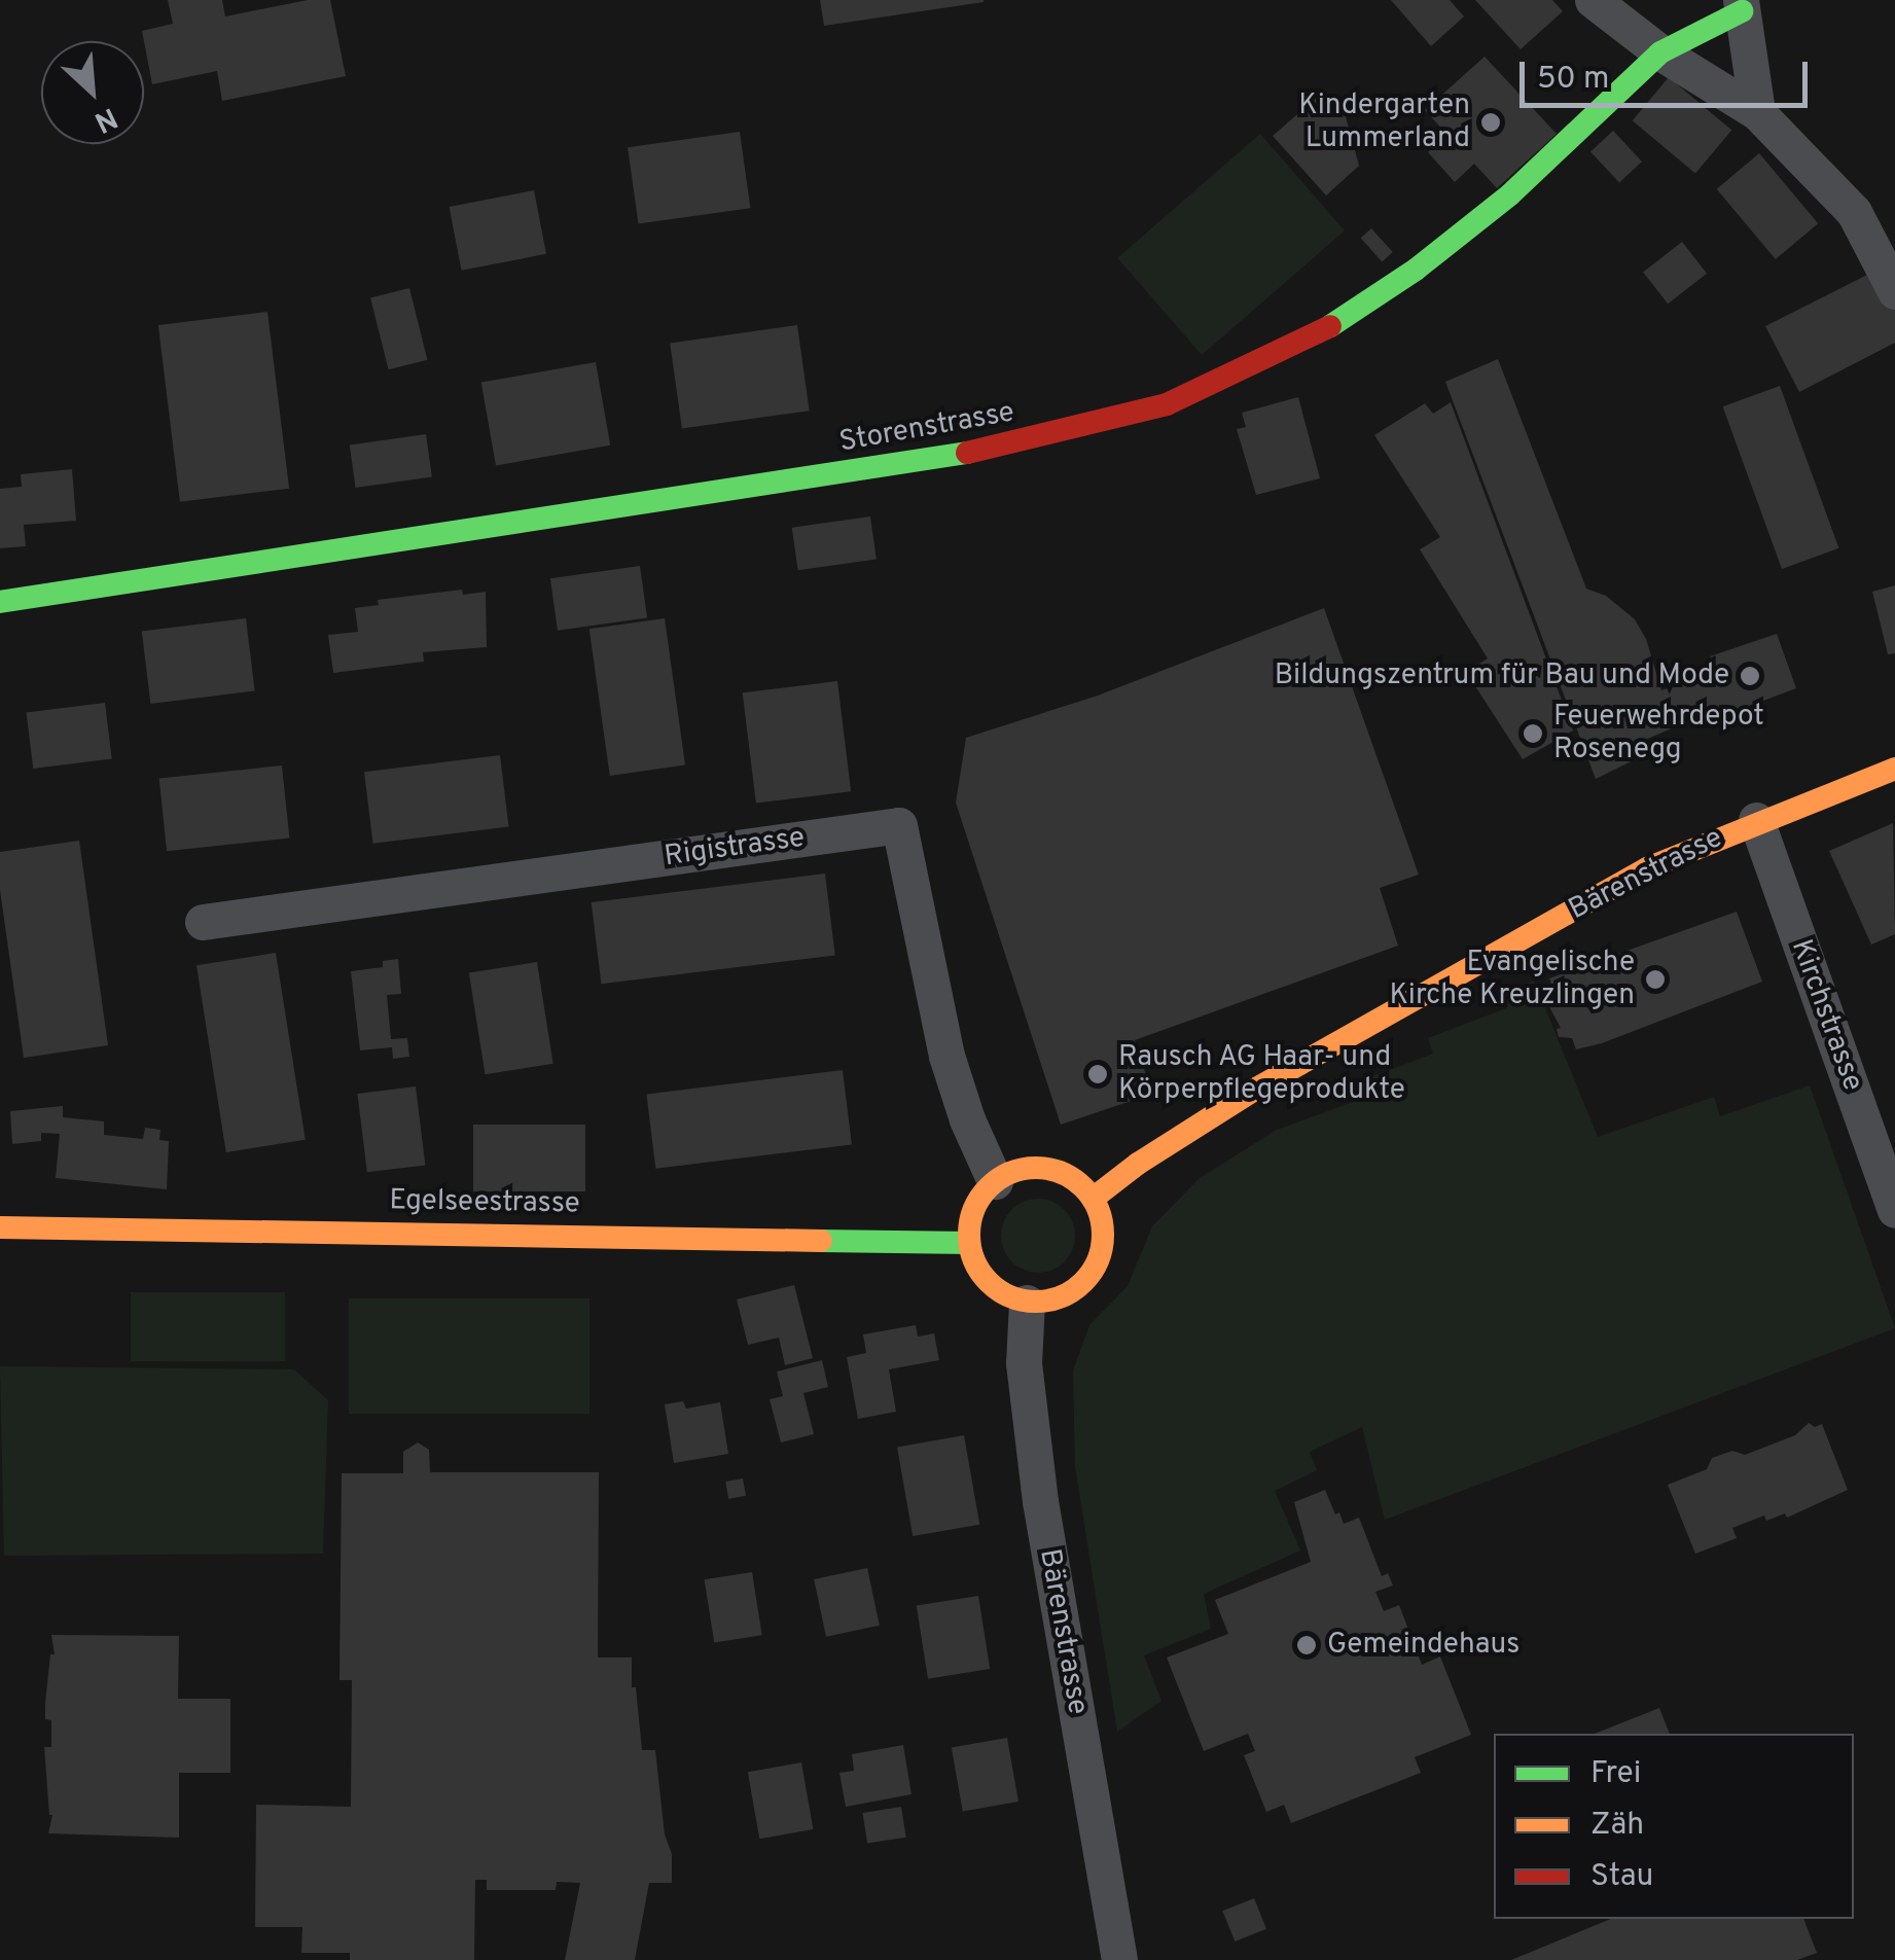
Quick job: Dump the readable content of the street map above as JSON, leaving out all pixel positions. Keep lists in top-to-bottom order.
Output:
{
  "streets": {
    "main road": ["Storenstrasse", "Bärenstrasse", "Egelseestrasse"],
    "street": ["Rigistrasse", "Kirchstrasse"]
  },
  "crossings": [
    ["Rigistrasse", "Bärenstrasse"],
    ["Rigistrasse", "Egelseestrasse"],
    ["Bärenstrasse", "Kirchstrasse"],
    ["Bärenstrasse", "Egelseestrasse"]
  ],
  "places": [
    "Kindergarten Lummerland",
    "Bildungszentrum für Bau und Mode",
    "Feuerwehrdepot Rosenegg",
    "Evangelische Kirche Kreuzlingen",
    "Rausch AG Haar- und Körperpflegeprodukte",
    "Gemeindehaus"
  ],
  "legend": ["Frei", "Zäh", "Stau"],
  "scale_bar": "50 m",
  "north": "bottom right"
}
